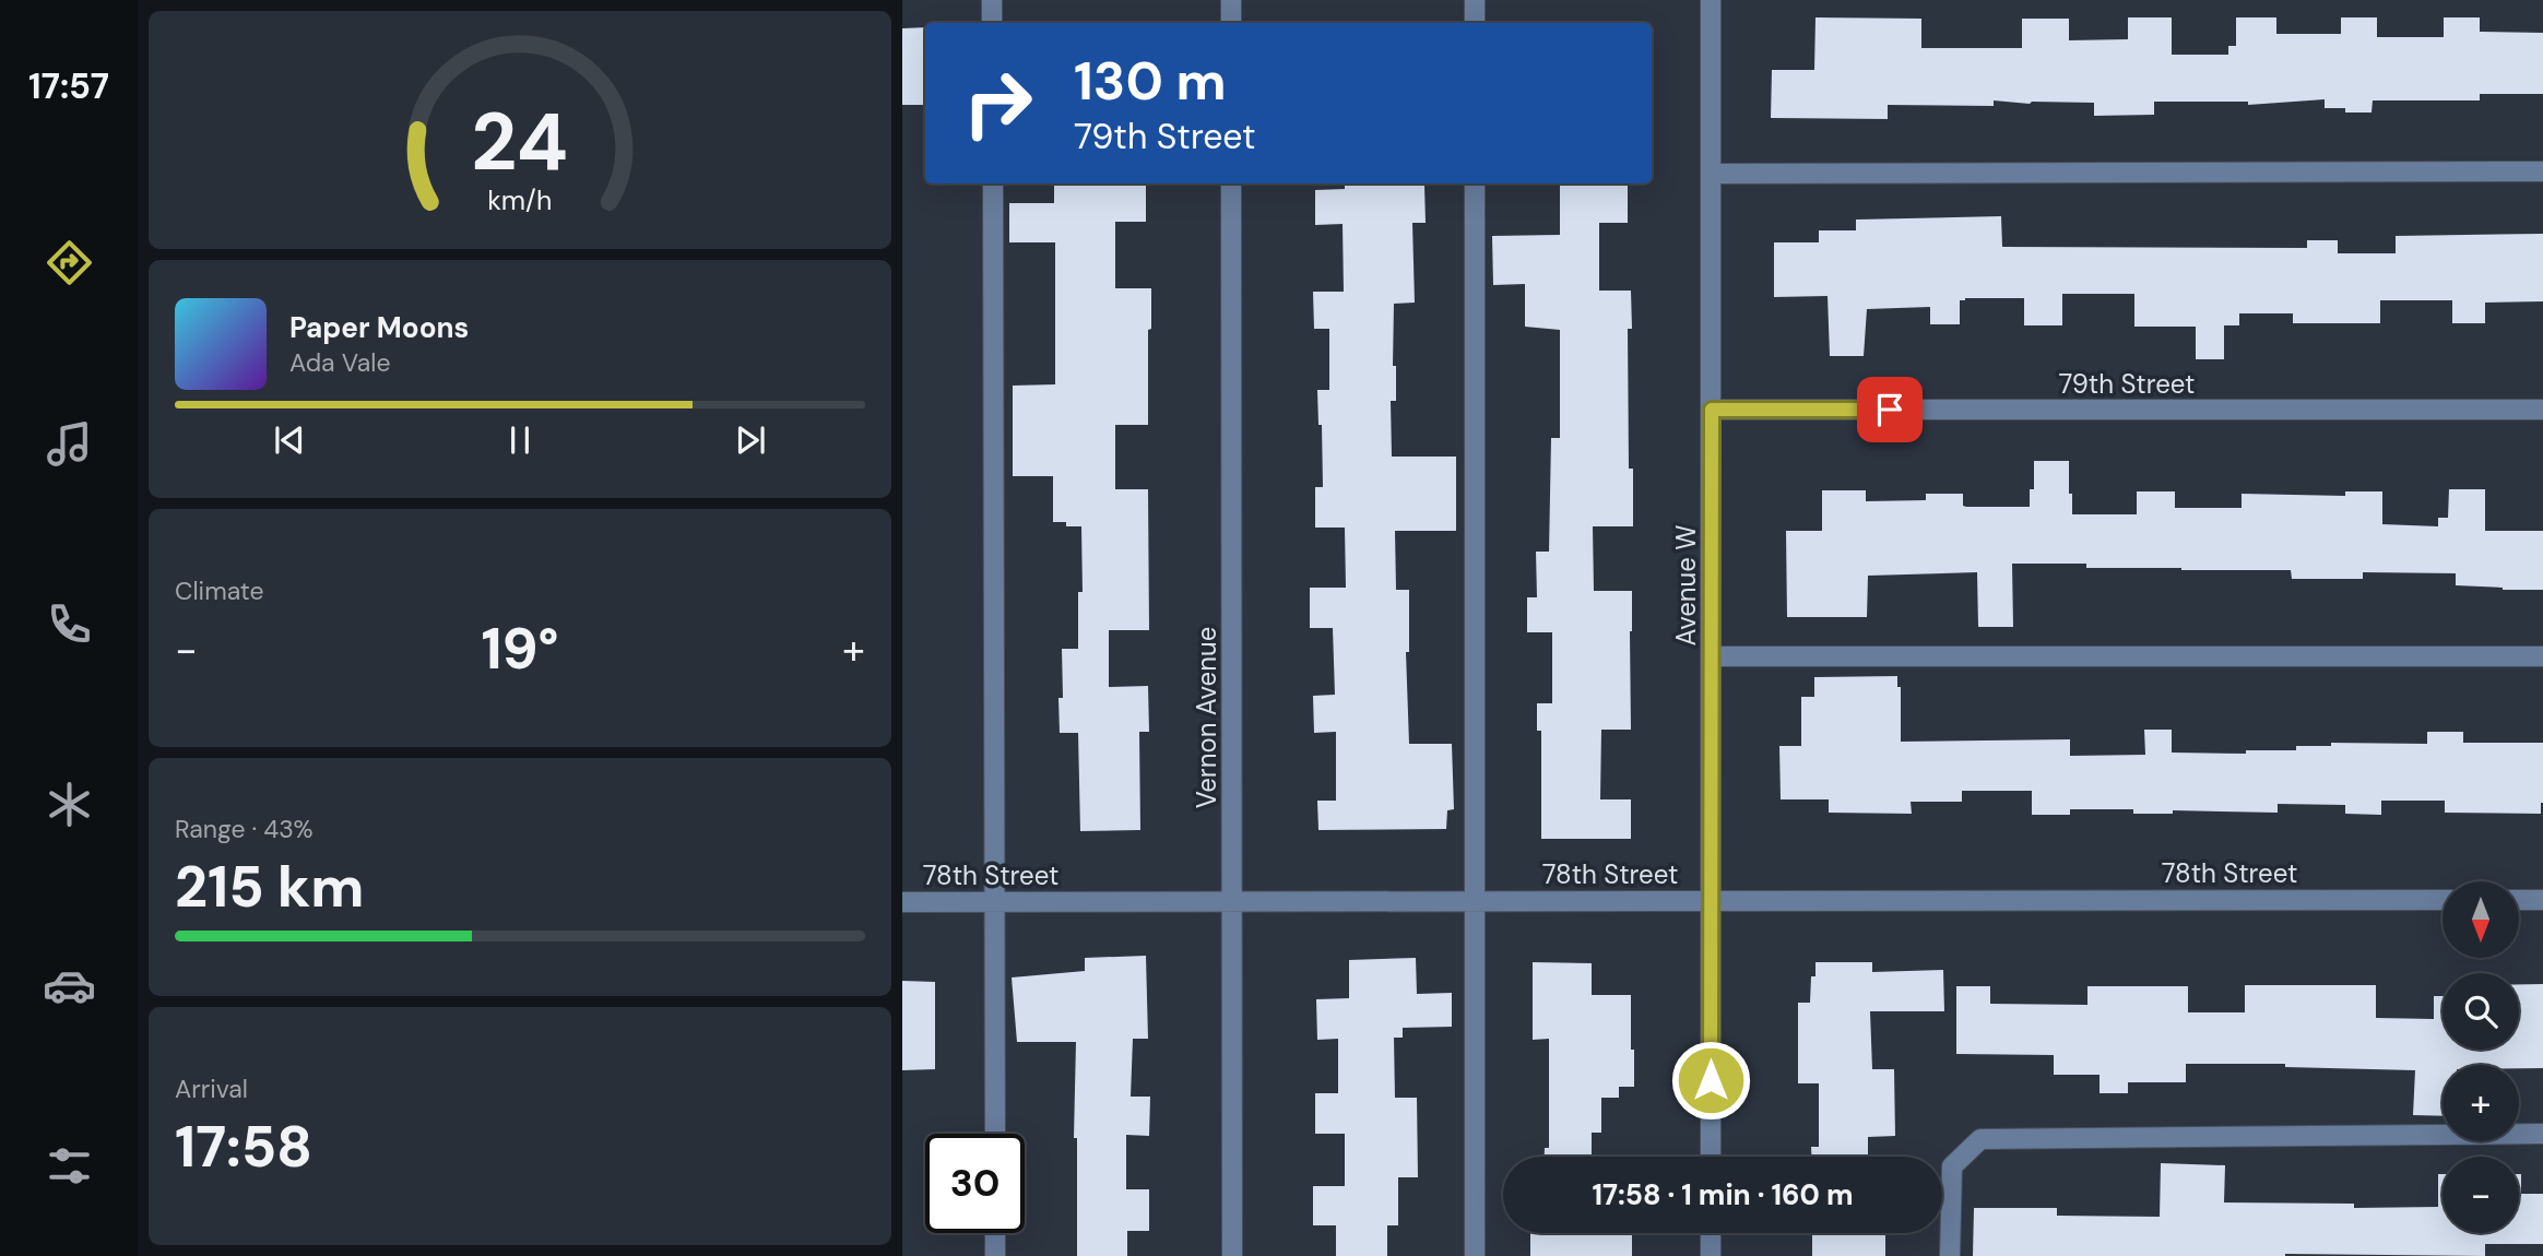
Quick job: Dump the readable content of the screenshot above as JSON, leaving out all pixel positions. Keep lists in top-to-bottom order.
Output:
{
  "streets": {
    "street": [
      "79th Street",
      "Avenue W",
      "Vernon Avenue",
      "78th Street"
    ]
  },
  "crossings": [
    ["79th Street", "Avenue W"],
    ["Avenue W", "78th Street"],
    ["Vernon Avenue", "78th Street"]
  ],
  "north": "bottom",
  "page": {
    "tabs": "17:57",
    "turn": ["130 m", "79th Street"],
    "song": ["Paper Moons", "Ada Vale"],
    "tile": [
      "Climate",
      ["Range · 43%", "215 km"],
      ["Arrival", "17:58"]
    ],
    "heat": ["−", "19°", "+"],
    "map_buttons": ["+", "−"],
    "limit": "30",
    "trip": "17:58 · 1 min · 160 m",
    "gauge": ["24", "km/h"]
  }
}
